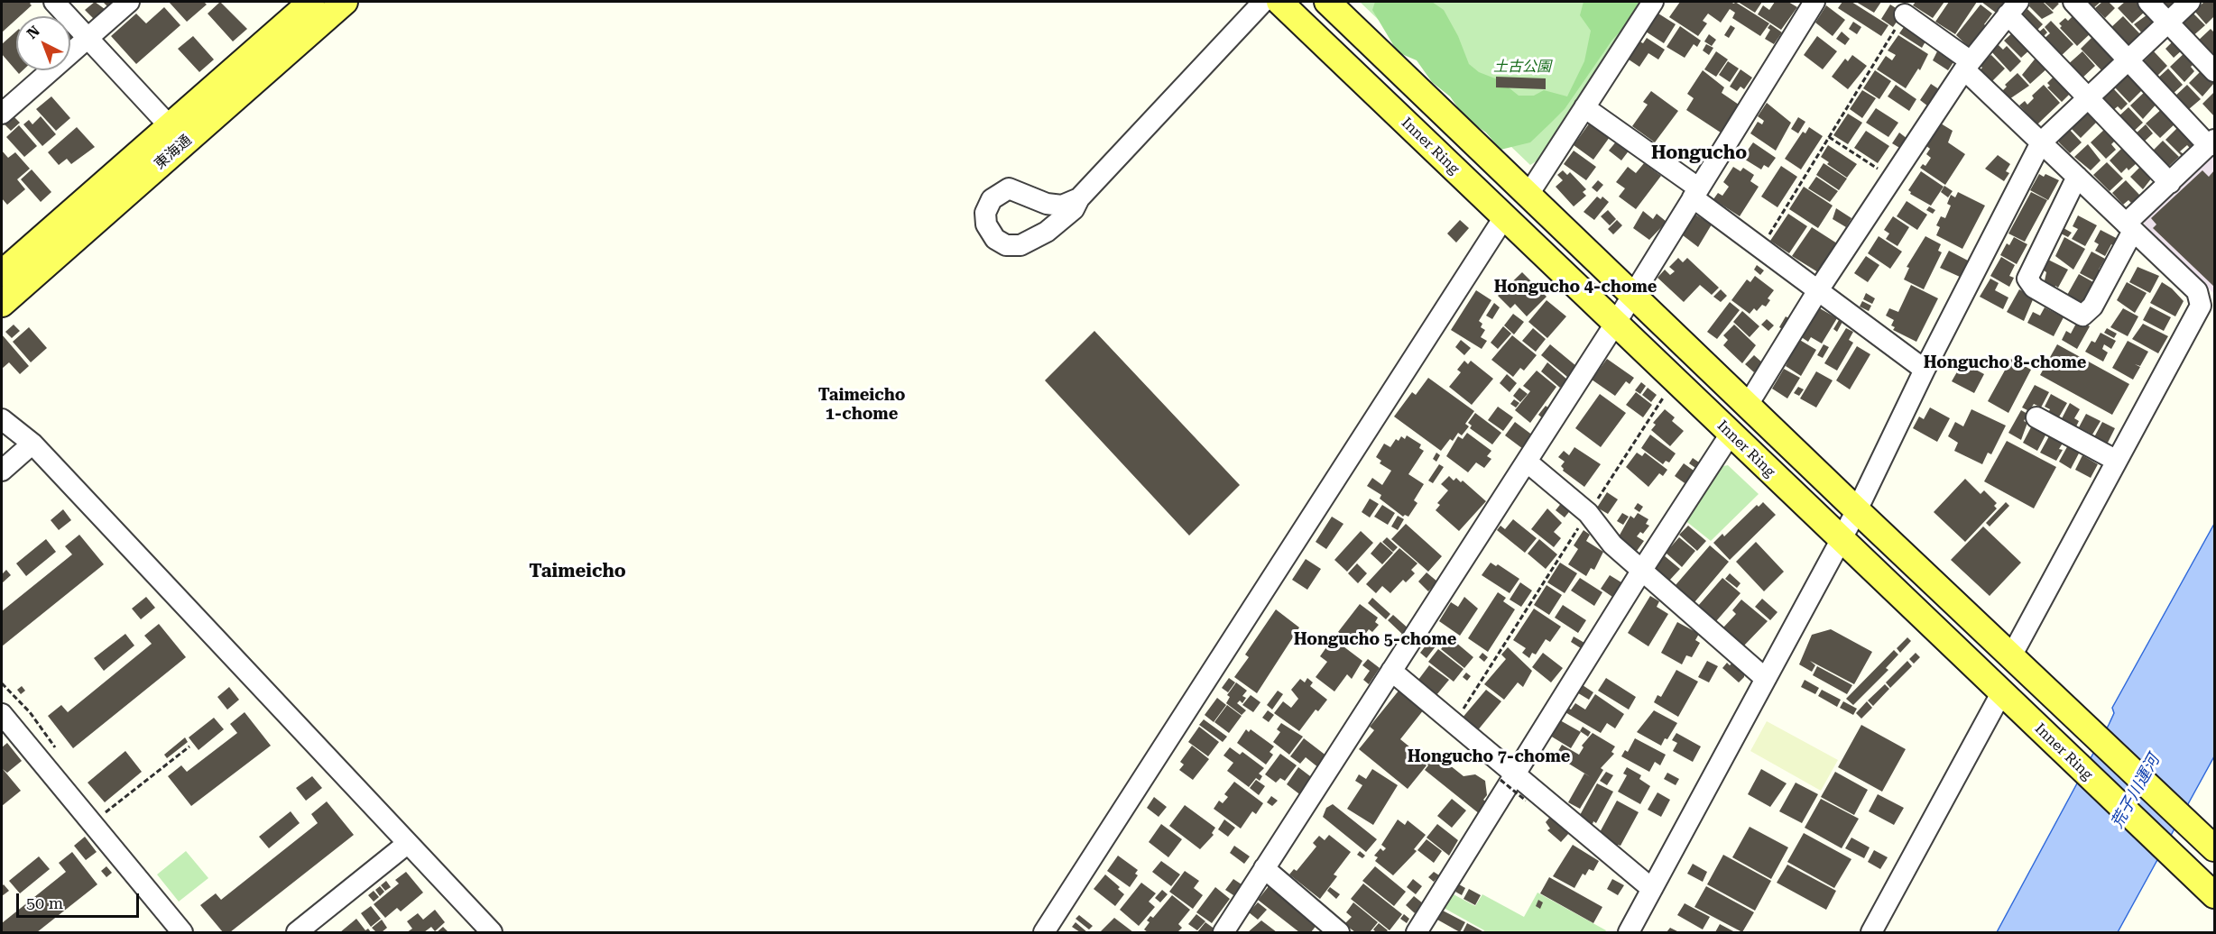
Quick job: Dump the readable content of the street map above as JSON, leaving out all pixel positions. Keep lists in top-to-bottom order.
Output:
{
  "streets": {
    "main road": ["Inner Ring", "東海通"]
  },
  "districts": [
    "Hongucho",
    "Hongucho 4-chome",
    "Hongucho 8-chome",
    "Taimeicho 1-chome",
    "Taimeicho",
    "Hongucho 5-chome",
    "Hongucho 7-chome"
  ],
  "water": ["荒子川運河"],
  "parks": ["土古公園"],
  "scale_bar": "50 m",
  "north": "top left"
}
